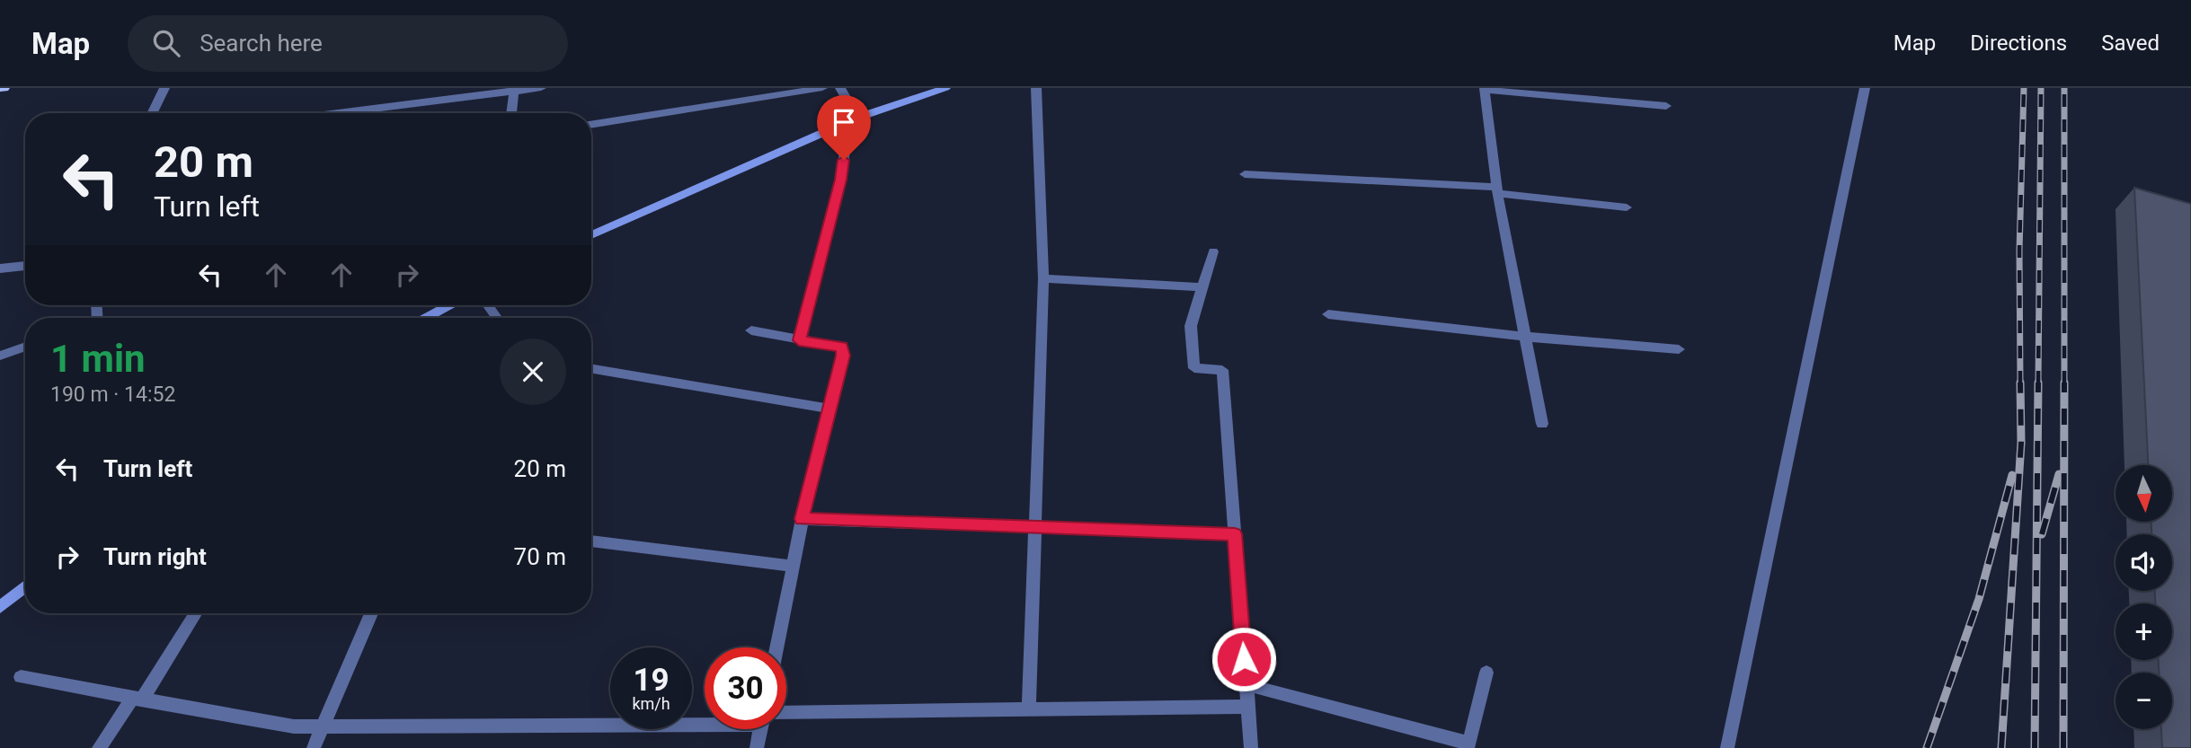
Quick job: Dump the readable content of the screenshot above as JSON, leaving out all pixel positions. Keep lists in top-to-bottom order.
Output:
{
  "north": "bottom",
  "page": {
    "header": "Map",
    "search": "Search here",
    "nav": ["Map", "Directions", "Saved"],
    "turn": ["20 m", "Turn left"],
    "heading": ["1 min", "190 m · 14:52"],
    "list": [
      {
        "name": "Turn left",
        "value": "20 m"
      },
      {
        "name": "Turn right",
        "value": "70 m"
      }
    ],
    "map_buttons": ["+", "−"],
    "speed": "19 km/h",
    "limit": "30"
  }
}
